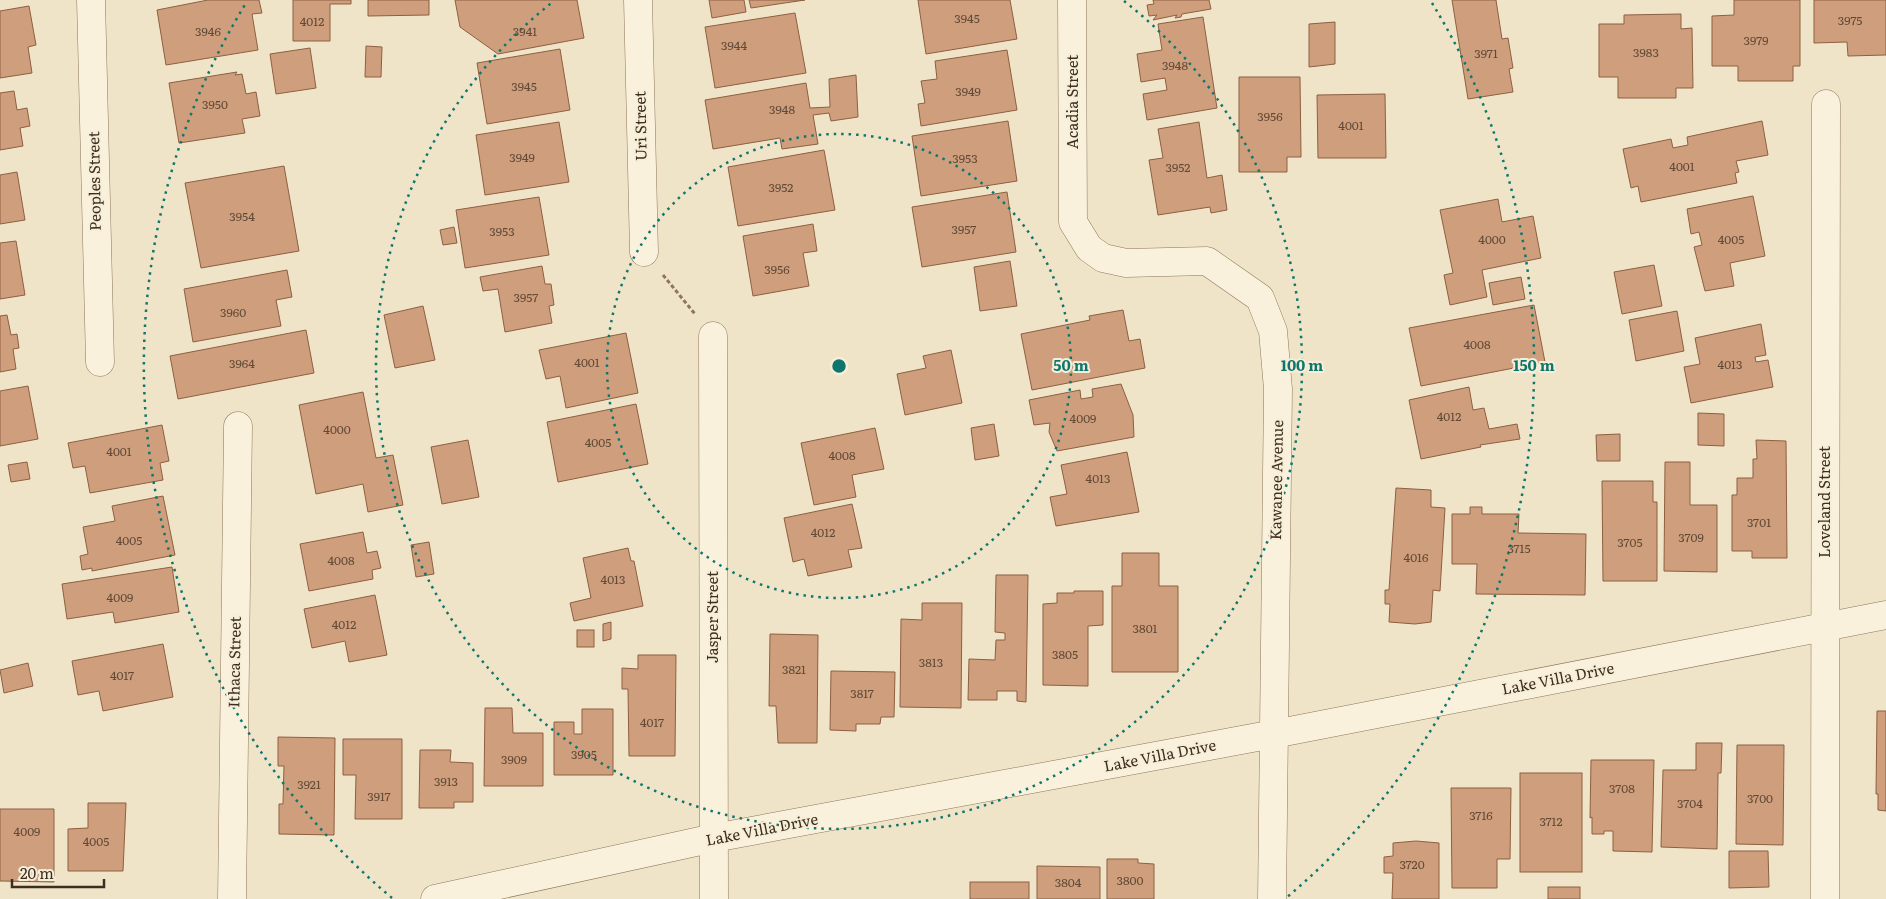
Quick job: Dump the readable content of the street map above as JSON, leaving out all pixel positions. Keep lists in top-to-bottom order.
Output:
{
  "streets": {
    "street": [
      "Acadia Street",
      "Uri Street",
      "Peoples Street",
      "Kawanee Avenue",
      "Loveland Street",
      "Jasper Street",
      "Ithaca Street",
      "Lake Villa Drive"
    ]
  },
  "crossings": [
    ["Acadia Street", "Kawanee Avenue"],
    ["Kawanee Avenue", "Lake Villa Drive"],
    ["Loveland Street", "Lake Villa Drive"],
    ["Jasper Street", "Lake Villa Drive"]
  ],
  "house_numbers": [
    "3945",
    "3975",
    "4012",
    "3946",
    "3941",
    "3979",
    "3944",
    "3983",
    "3971",
    "3948",
    "3945",
    "3949",
    "3950",
    "3948",
    "3956",
    "4001",
    "3949",
    "3953",
    "4001",
    "3952",
    "3952",
    "3954",
    "3957",
    "3953",
    "4000",
    "4005",
    "3956",
    "3957",
    "3960",
    "4008",
    "4001",
    "3964",
    "4013",
    "4012",
    "4009",
    "4000",
    "4005",
    "4001",
    "4008",
    "4013",
    "3701",
    "4012",
    "3709",
    "4005",
    "3705",
    "3715",
    "4016",
    "4008",
    "4013",
    "4009",
    "4012",
    "3801",
    "3805",
    "3813",
    "3821",
    "4017",
    "3817",
    "4017",
    "3905",
    "3909",
    "3913",
    "3921",
    "3708",
    "3917",
    "3700",
    "3704",
    "3716",
    "3712",
    "4009",
    "4005",
    "3720",
    "3800",
    "3804"
  ],
  "scale_bar": "20 m",
  "rings": ["50 m", "100 m", "150 m"]
}
